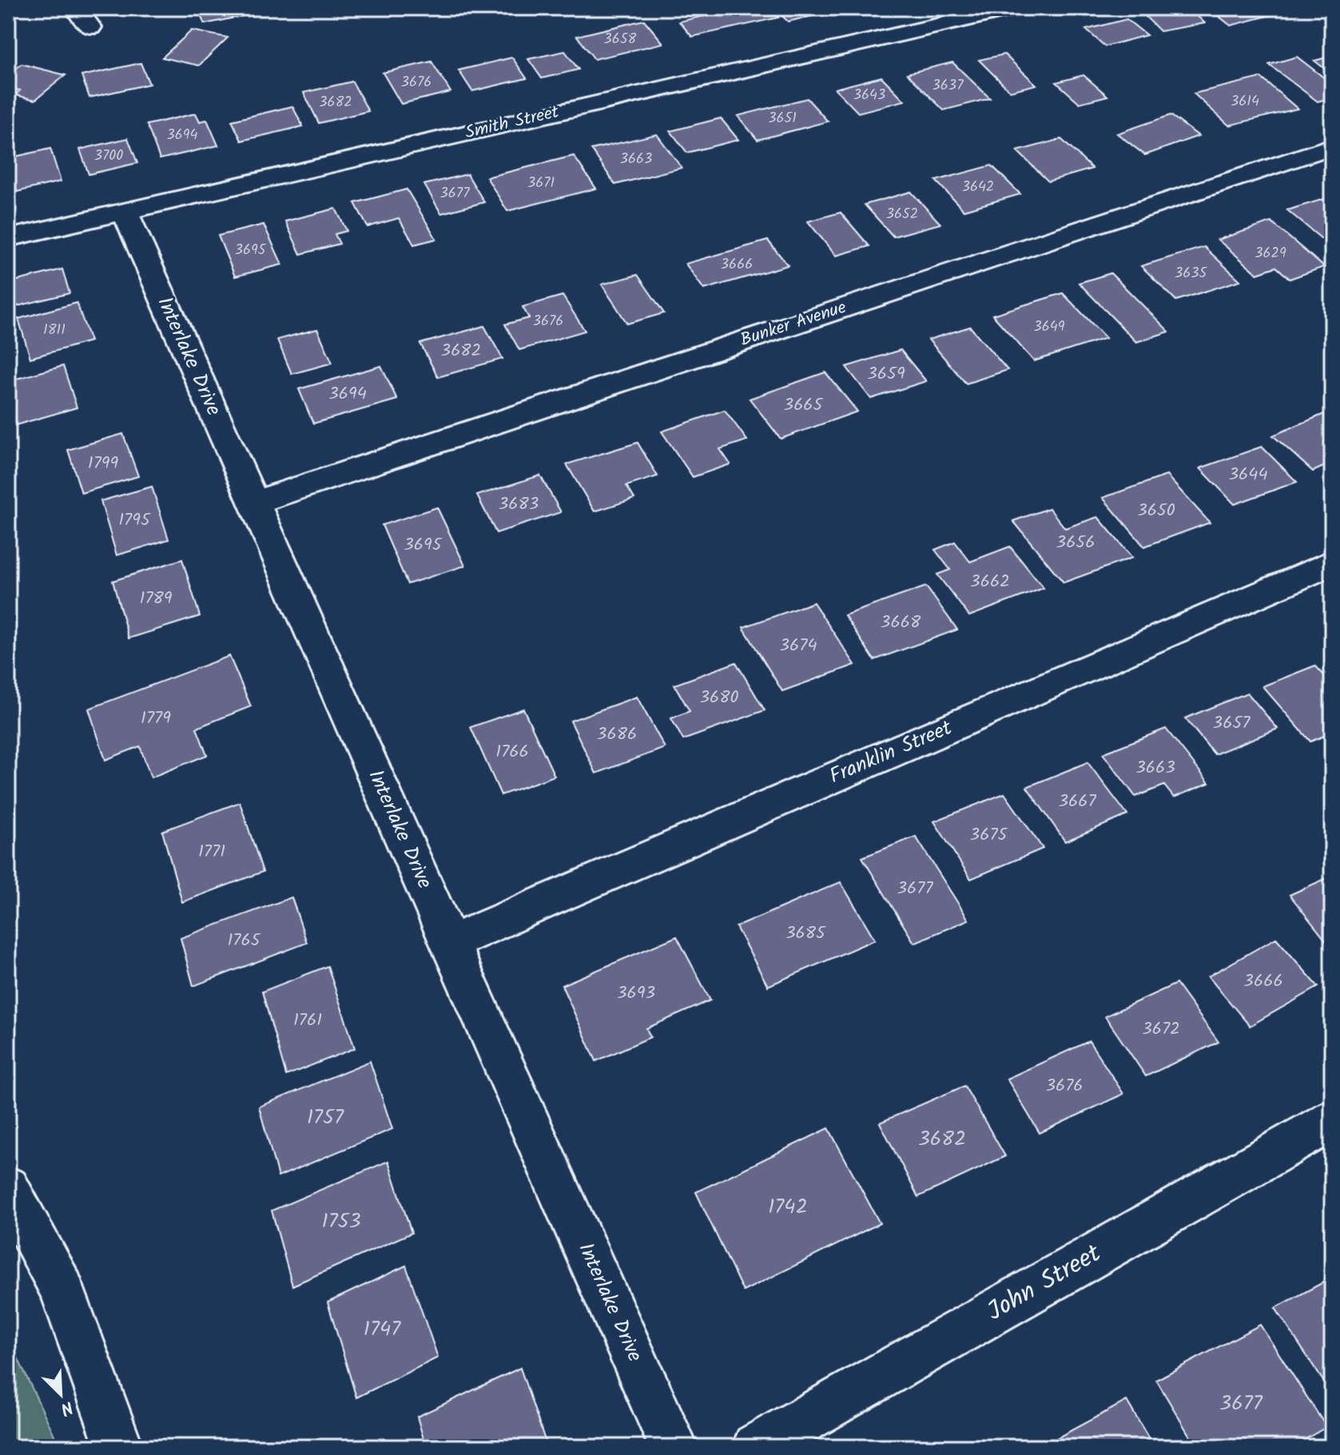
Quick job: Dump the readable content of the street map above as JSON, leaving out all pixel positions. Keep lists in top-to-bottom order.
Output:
{
  "streets": {
    "street": [
      "Smith Street",
      "Bunker Avenue",
      "Interlake Drive",
      "Franklin Street",
      "John Street"
    ]
  },
  "crossings": [
    ["Smith Street", "Interlake Drive"],
    ["Bunker Avenue", "Interlake Drive"],
    ["Interlake Drive", "Franklin Street"]
  ],
  "house_numbers": [
    "3658",
    "3676",
    "3637",
    "3643",
    "3614",
    "3682",
    "3651",
    "3694",
    "3700",
    "3663",
    "3671",
    "3642",
    "3677",
    "3652",
    "3695",
    "3629",
    "3666",
    "3635",
    "3676",
    "3649",
    "1811",
    "3682",
    "3659",
    "3694",
    "3665",
    "1799",
    "3644",
    "3683",
    "3650",
    "1795",
    "3656",
    "3695",
    "3662",
    "1789",
    "3668",
    "3674",
    "3680",
    "1779",
    "3657",
    "3686",
    "1766",
    "3663",
    "3667",
    "3675",
    "1771",
    "3677",
    "3685",
    "1765",
    "3666",
    "3693",
    "1761",
    "3672",
    "3676",
    "1757",
    "3682",
    "1742",
    "1753",
    "1747",
    "3677"
  ],
  "north": "bottom right"
}
